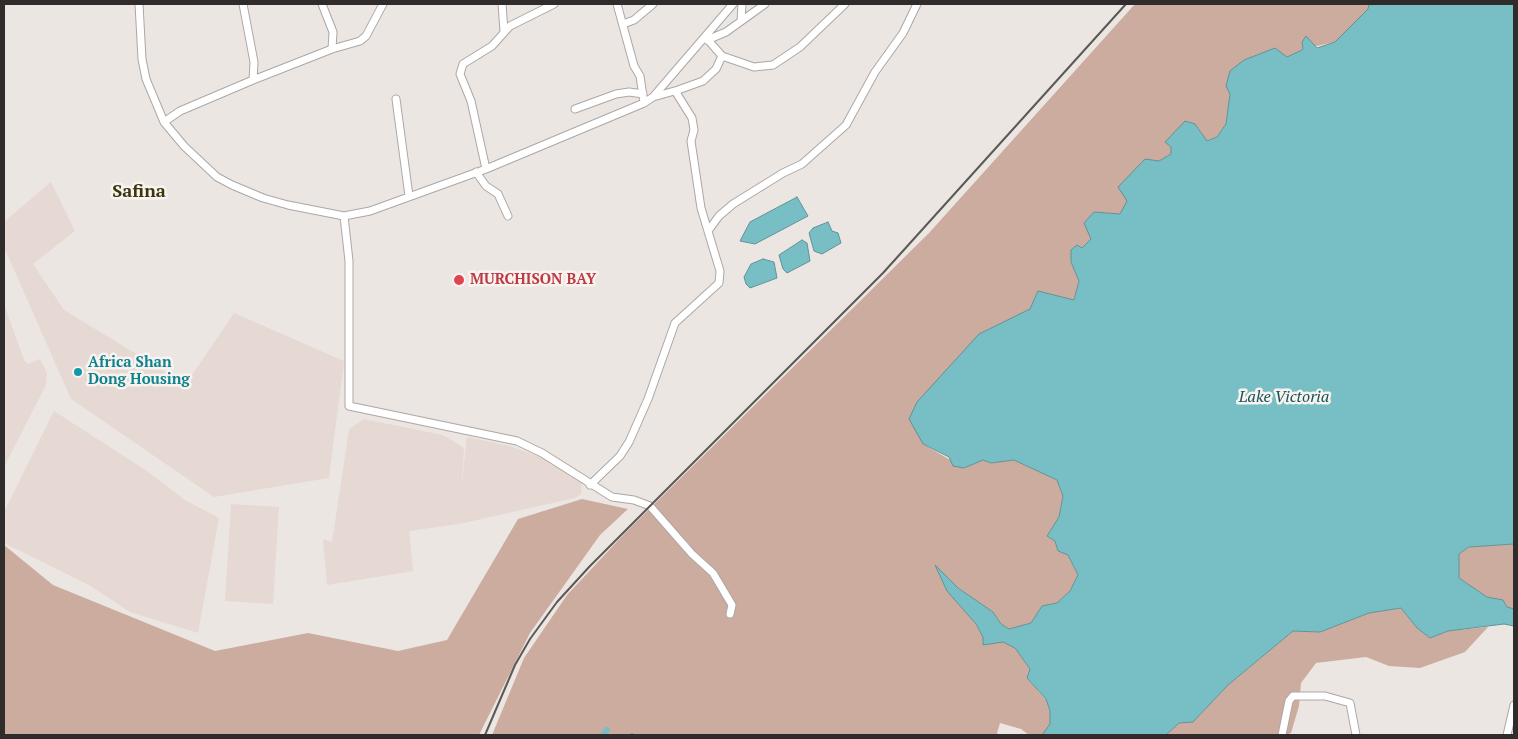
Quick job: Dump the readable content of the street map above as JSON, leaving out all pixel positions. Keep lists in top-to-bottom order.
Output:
{
  "districts": ["Safina"],
  "water": ["Lake Victoria"],
  "places": ["MURCHISON BAY", "Africa Shan Dong Housing"]
}
